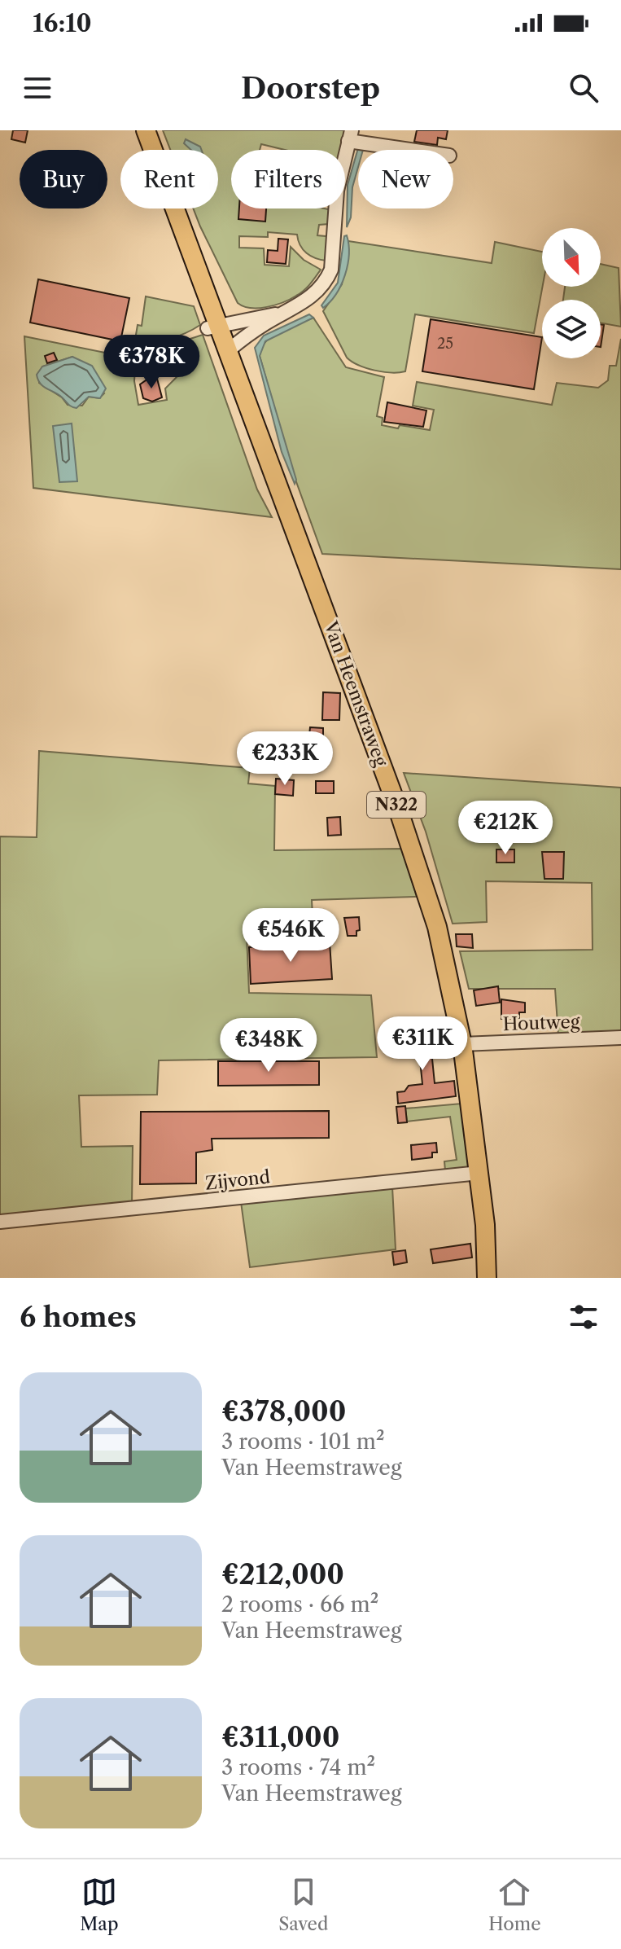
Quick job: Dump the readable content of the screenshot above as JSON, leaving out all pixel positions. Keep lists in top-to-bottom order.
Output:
{
  "streets": {
    "main road": ["Van Heemstraweg", "N322"],
    "street": ["Houtweg", "Zijvond"]
  },
  "crossings": [
    ["Van Heemstraweg", "Houtweg"],
    ["Van Heemstraweg", "Zijvond"]
  ],
  "house_numbers": ["25"],
  "north": "bottom right",
  "page": {
    "status": "16:10",
    "header": "Doorstep",
    "chip": [
      "Buy",
      "Rent",
      "Filters",
      "New"
    ],
    "price": [
      "€378K",
      "€233K",
      "€212K",
      "€546K",
      "€311K",
      "€348K"
    ],
    "heading": "6 homes",
    "list": [
      {
        "name": "€378,000",
        "note": "3 rooms · 101 m² · Van Heemstraweg"
      },
      {
        "name": "€212,000",
        "note": "2 rooms · 66 m² · Van Heemstraweg"
      },
      {
        "name": "€311,000",
        "note": "3 rooms · 74 m² · Van Heemstraweg"
      }
    ],
    "tabs": ["Map", "Saved", "Home"]
  }
}
